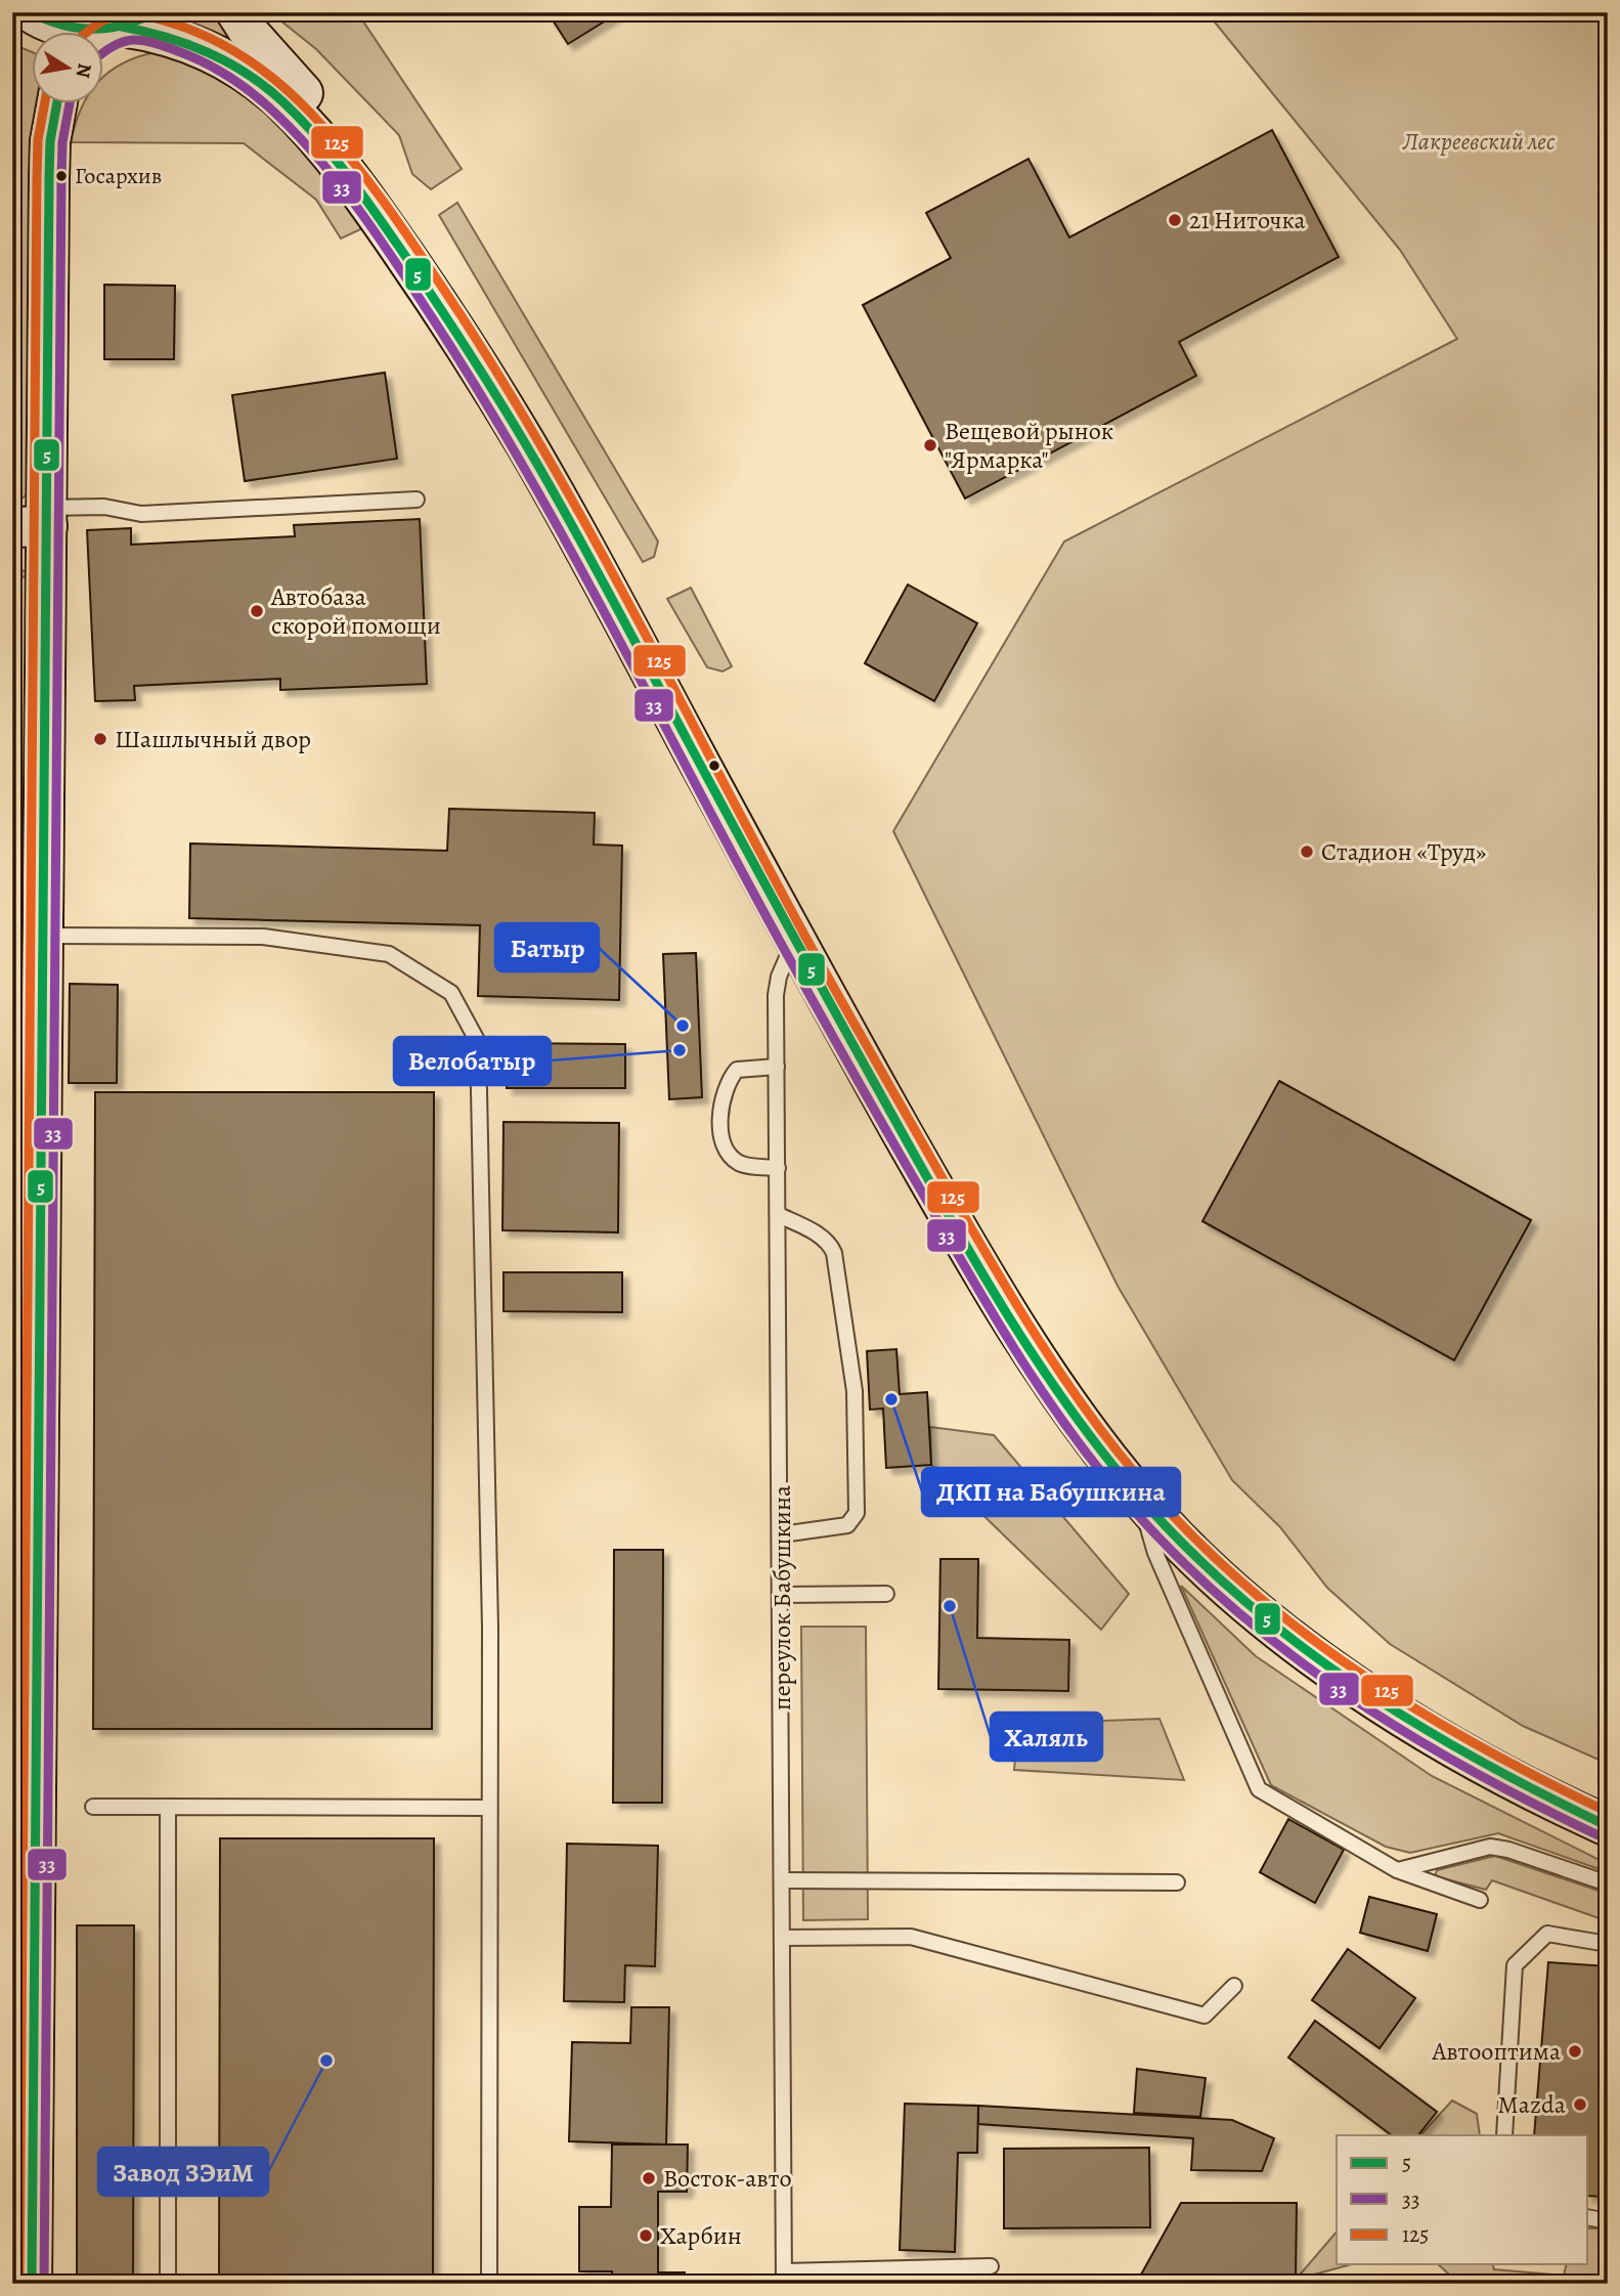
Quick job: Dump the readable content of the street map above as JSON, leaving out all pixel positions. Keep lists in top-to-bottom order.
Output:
{
  "streets": {
    "lane": ["переулок Бабушкина"]
  },
  "parks": ["Лакреевский лес"],
  "places": [
    "Госархив",
    "21 Ниточка",
    "Вещевой рынок \"Ярмарка\"",
    "Автобаза скорой помощи",
    "Шашлычный двор",
    "Стадион «Труд»",
    "Батыр",
    "Велобатыр",
    "ДКП на Бабушкина",
    "Халяль",
    "Автооптима",
    "Завод ЗЭиМ",
    "Mazda",
    "Восток-авто",
    "Харбин"
  ],
  "lines": ["transit line 5", "transit line 125", "transit line 33"],
  "legend": ["5", "33", "125"],
  "north": "right"
}
